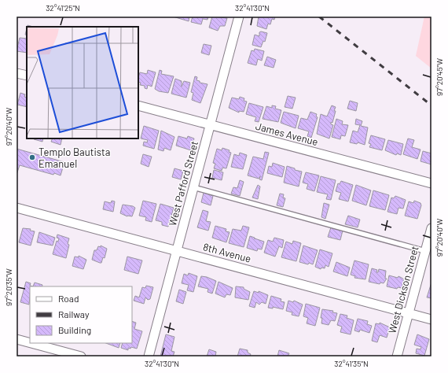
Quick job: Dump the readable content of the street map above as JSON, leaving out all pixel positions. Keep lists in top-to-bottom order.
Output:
{
  "streets": {
    "street": [
      "James Avenue",
      "West Pafford Street",
      "8th Avenue",
      "West Dickson Street"
    ]
  },
  "crossings": [
    ["James Avenue", "West Pafford Street"],
    ["West Pafford Street", "8th Avenue"],
    ["8th Avenue", "West Dickson Street"]
  ],
  "places": ["Templo Bautista Emanuel"],
  "legend": ["Road", "Railway", "Building"],
  "coordinates": [
    "32°41'25\"N",
    "32°41'30\"N",
    "97°20'45\"W",
    "97°20'40\"W",
    "97°20'35\"W",
    "32°41'35\"N"
  ]
}
